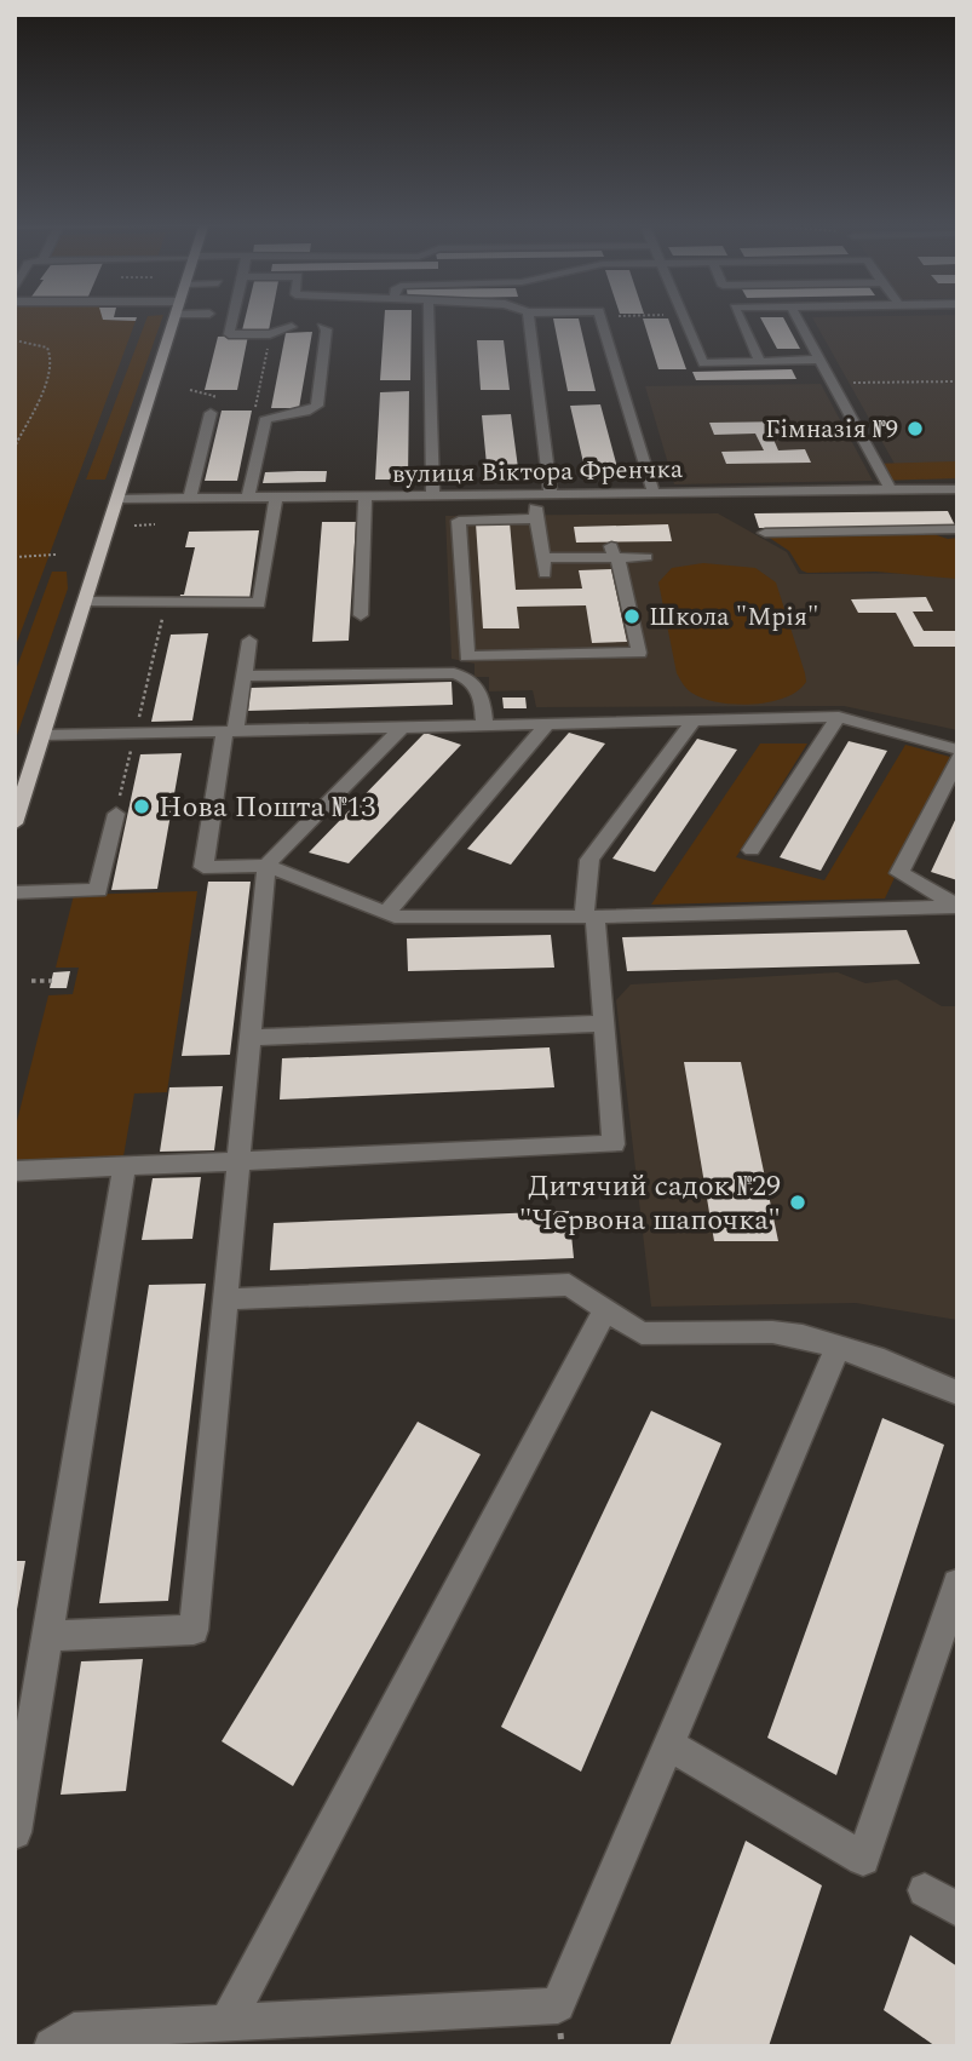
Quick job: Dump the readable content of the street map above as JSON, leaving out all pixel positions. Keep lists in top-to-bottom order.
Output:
{
  "streets": {
    "street": ["вулиця Віктора Френчка"]
  },
  "places": [
    "Гімназія №9",
    "Школа \"Мрія\"",
    "Нова Пошта №13",
    "Дитячий садок №29 \"Червона шапочка\""
  ]
}
